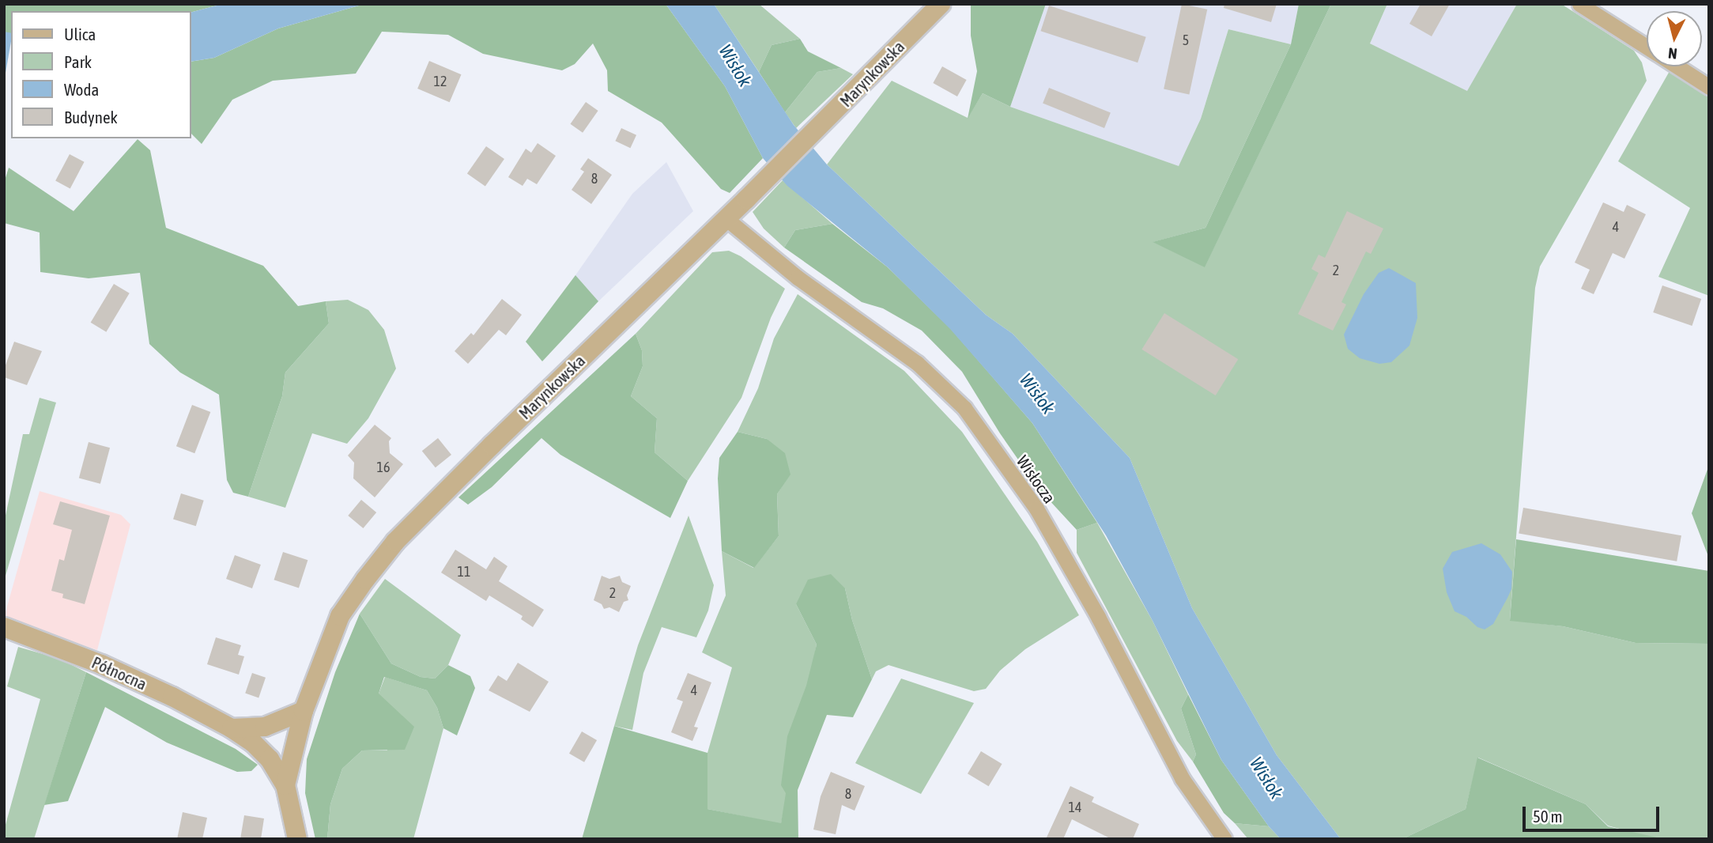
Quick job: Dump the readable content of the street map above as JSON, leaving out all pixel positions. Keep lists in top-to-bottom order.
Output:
{
  "streets": {
    "street": ["Marynkowska", "Wisłocza", "Północna"]
  },
  "crossings": [
    ["Marynkowska", "Wisłocza"],
    ["Marynkowska", "Północna"]
  ],
  "water": ["Wisłok"],
  "house_numbers": [
    "5",
    "12",
    "8",
    "4",
    "2",
    "16",
    "11",
    "2",
    "4",
    "8",
    "14"
  ],
  "legend": [
    "Ulica",
    "Park",
    "Woda",
    "Budynek"
  ],
  "scale_bar": "50 m",
  "north": "bottom"
}
